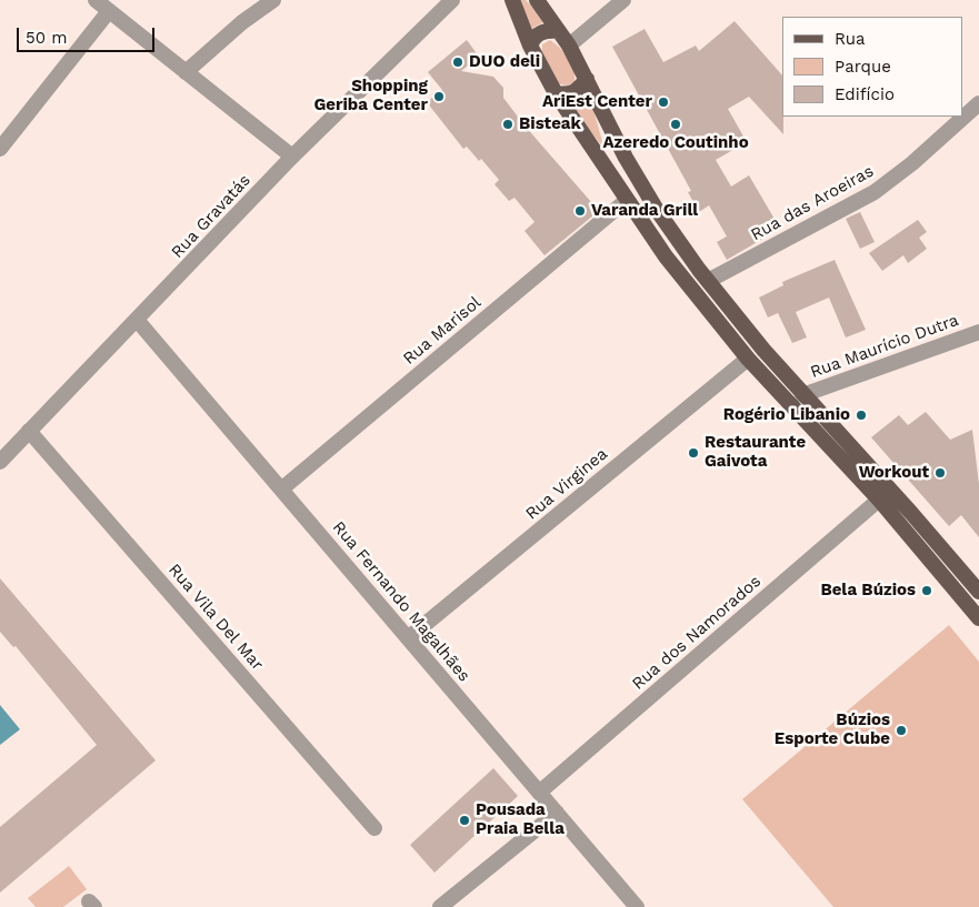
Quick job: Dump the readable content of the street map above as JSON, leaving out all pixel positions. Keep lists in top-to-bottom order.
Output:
{
  "streets": {
    "street": [
      "Rua das Aroeiras",
      "Rua Gravatás",
      "Rua Marisol",
      "Rua Maurício Dutra",
      "Rua Virginea",
      "Rua Fernando Magalhães",
      "Rua Vila Del Mar",
      "Rua dos Namorados"
    ]
  },
  "crossings": [
    ["Rua Gravatás", "Rua Fernando Magalhães"],
    ["Rua Gravatás", "Rua Vila Del Mar"],
    ["Rua Marisol", "Rua Fernando Magalhães"],
    ["Rua Virginea", "Rua Fernando Magalhães"],
    ["Rua Fernando Magalhães", "Rua dos Namorados"]
  ],
  "places": [
    "DUO deli",
    "Shopping Geriba Center",
    "AriEst Center",
    "Bisteak",
    "Azeredo Coutinho",
    "Varanda Grill",
    "Rogério Libanio",
    "Restaurante Gaivota",
    "Workout",
    "Bela Búzios",
    "Búzios Esporte Clube",
    "Pousada Praia Bella"
  ],
  "legend": ["Rua", "Parque", "Edifício"],
  "scale_bar": "50 m"
}
